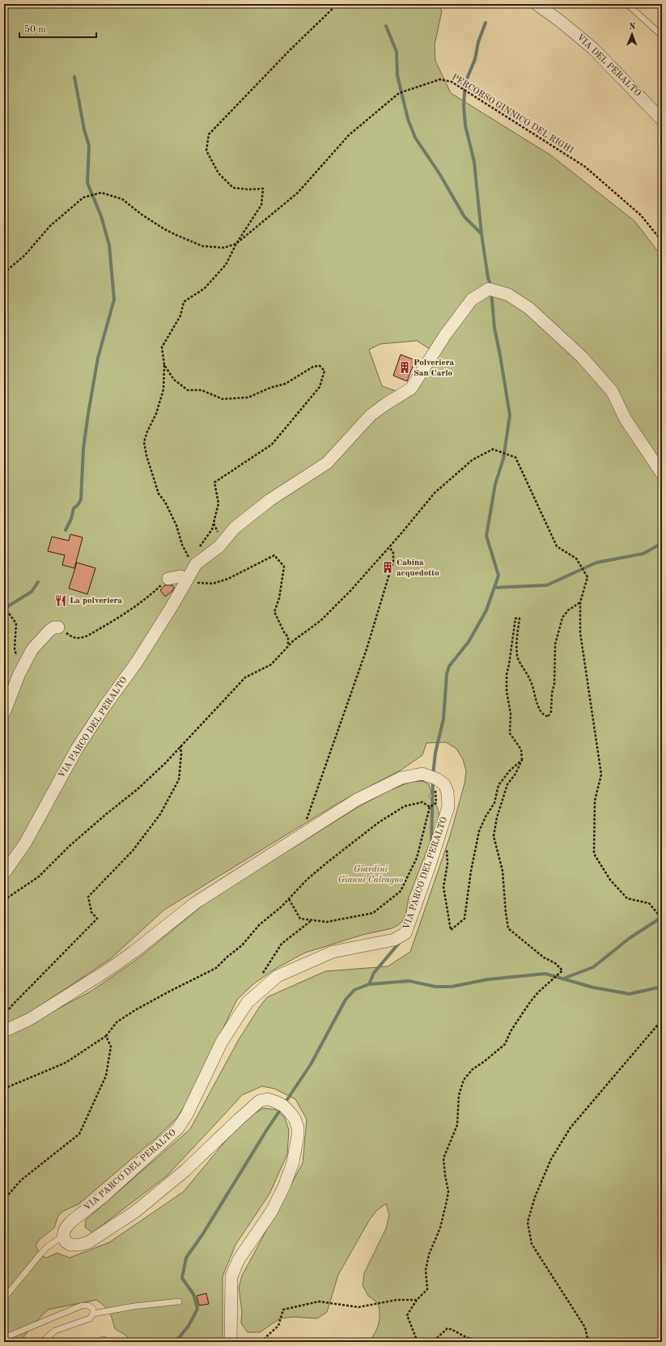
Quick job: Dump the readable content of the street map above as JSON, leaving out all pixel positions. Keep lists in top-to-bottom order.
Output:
{
  "streets": {
    "street": ["VIA DEL PERALTO", "VIA PARCO DEL PERALTO"],
    "path": ["PERCORSO GINNICO DEL RIGHI"]
  },
  "parks": ["Giardini Gianni Calcagno"],
  "places": {
    "building": ["Polveriera San Carlo", "Cabina acquedotto"],
    "restaurant": ["La polveriera"]
  },
  "scale_bar": "50 m",
  "north": "top"
}
